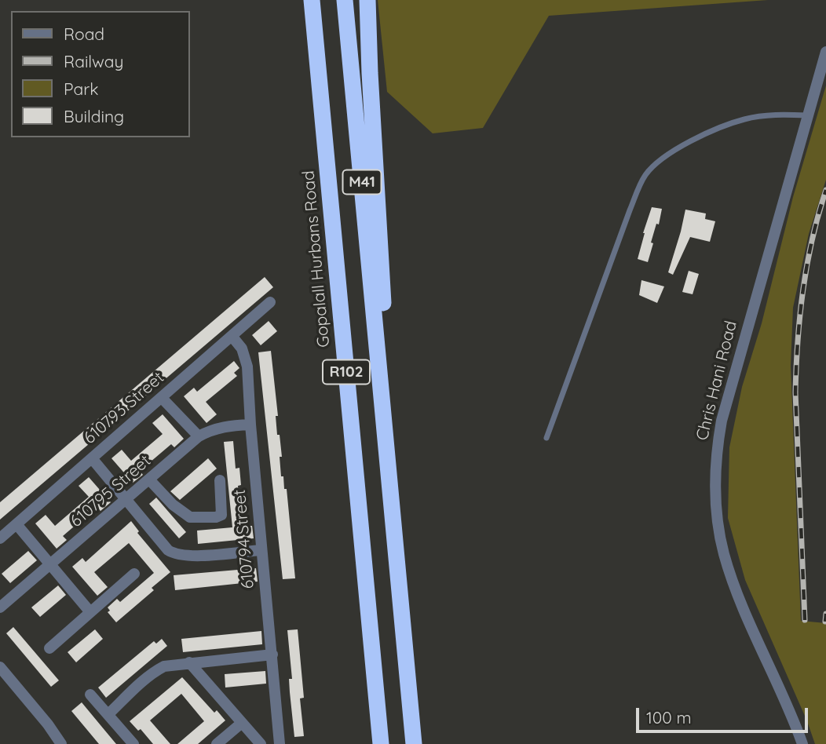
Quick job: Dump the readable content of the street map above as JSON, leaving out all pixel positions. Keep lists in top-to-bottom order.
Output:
{
  "streets": {
    "highway": ["M41", "Gopalall Hurbans Road", "R102"],
    "street": [
      "Chris Hani Road",
      "610793 Street",
      "610795 Street",
      "610794 Street"
    ]
  },
  "crossings": [
    ["M41", "R102"],
    ["610793 Street", "610794 Street"],
    ["610795 Street", "610794 Street"]
  ],
  "legend": [
    "Road",
    "Railway",
    "Park",
    "Building"
  ],
  "scale_bar": "100 m"
}
